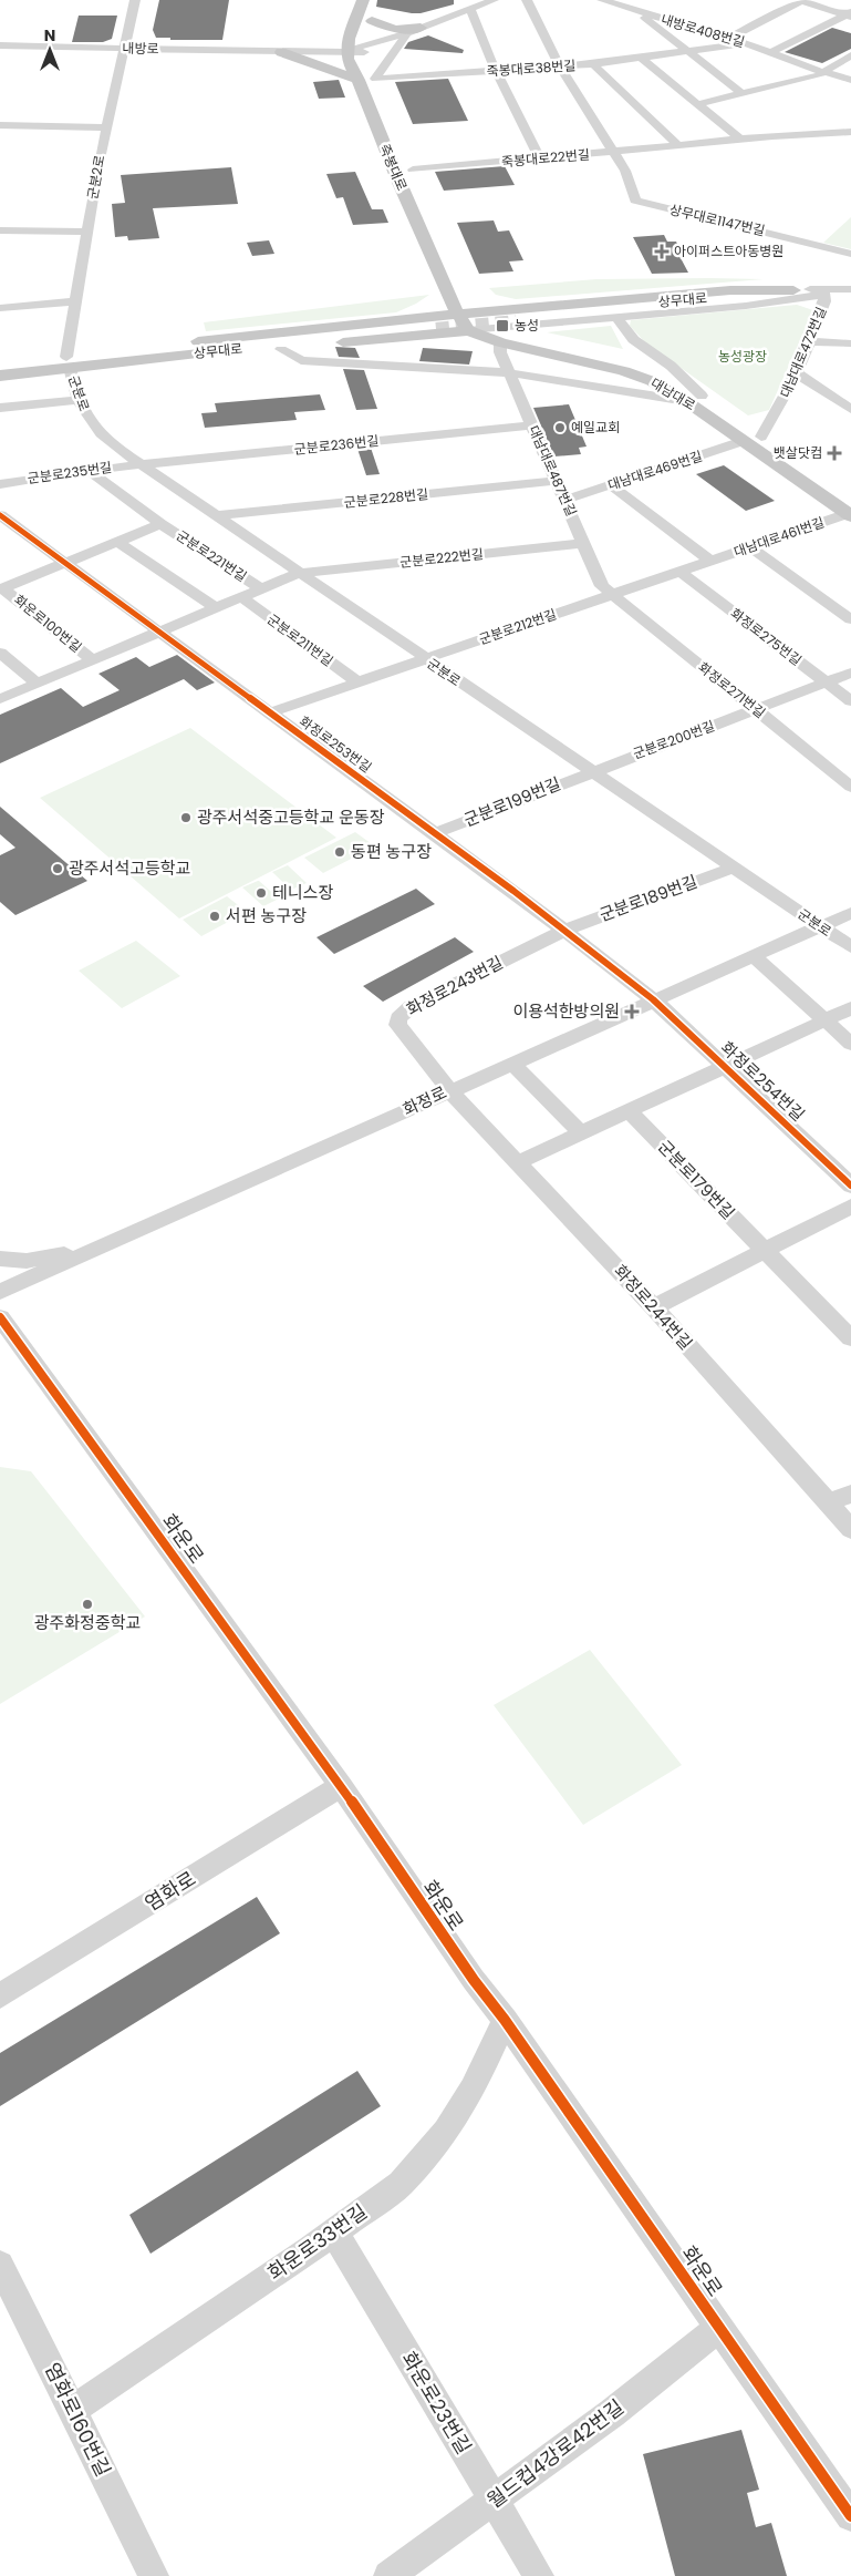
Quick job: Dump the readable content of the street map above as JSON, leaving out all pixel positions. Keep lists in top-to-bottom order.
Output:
{
  "streets": {
    "main road": ["죽봉대로", "상무대로", "대남대로"],
    "street": [
      "내방로408번길",
      "내방로",
      "죽봉대로38번길",
      "죽봉대로22번길",
      "군분2로",
      "상무대로1147번길",
      "대남대로472번길",
      "군분로",
      "군분로236번길",
      "대남대로487번길",
      "대남대로469번길",
      "군분로235번길",
      "군분로228번길",
      "대남대로461번길",
      "군분로221번길",
      "군분로222번길",
      "화운로100번길",
      "군분로212번길",
      "화정로275번길",
      "군분로211번길",
      "화정로271번길",
      "군분로200번길",
      "화정로253번길",
      "군분로199번길",
      "군분로189번길",
      "화정로243번길",
      "화정로254번길",
      "화정로",
      "군분로179번길",
      "화정로244번길",
      "화운로",
      "염화로",
      "화운로33번길",
      "화운로23번길",
      "염화로160번길",
      "월드컵4강로42번길"
    ]
  },
  "crossings": [
    ["내방로408번길", "죽봉대로38번길"],
    ["내방로", "죽봉대로"],
    ["내방로", "군분2로"],
    ["죽봉대로22번길", "상무대로1147번길"],
    ["죽봉대로", "대남대로"],
    ["군분2로", "상무대로"],
    ["군분2로", "군분로"],
    ["상무대로", "대남대로472번길"],
    ["상무대로", "군분로"],
    ["상무대로", "대남대로"],
    ["상무대로", "대남대로487번길"],
    ["대남대로472번길", "대남대로"],
    ["군분로", "군분로236번길"],
    ["군분로", "군분로235번길"],
    ["군분로", "군분로228번길"],
    ["군분로", "군분로221번길"],
    ["군분로", "군분로222번길"],
    ["군분로", "군분로212번길"],
    ["군분로", "군분로211번길"],
    ["군분로", "군분로200번길"],
    ["군분로", "군분로199번길"],
    ["군분로", "군분로189번길"],
    ["군분로", "화정로"],
    ["대남대로", "대남대로487번길"],
    ["대남대로", "대남대로469번길"],
    ["대남대로", "대남대로461번길"],
    ["군분로236번길", "대남대로487번길"],
    ["군분로236번길", "군분로235번길"],
    ["대남대로487번길", "대남대로469번길"],
    ["대남대로487번길", "군분로228번길"],
    ["대남대로487번길", "대남대로461번길"],
    ["대남대로487번길", "군분로222번길"],
    ["대남대로487번길", "군분로212번길"],
    ["대남대로487번길", "화정로271번길"],
    ["대남대로461번길", "군분로212번길"],
    ["대남대로461번길", "화정로275번길"],
    ["대남대로461번길", "화정로271번길"],
    ["군분로221번길", "군분로222번길"],
    ["군분로221번길", "화운로100번길"],
    ["군분로221번길", "군분로211번길"],
    ["군분로221번길", "화정로253번길"],
    ["화운로100번길", "화정로253번길"],
    ["군분로212번길", "군분로211번길"],
    ["군분로212번길", "화정로271번길"],
    ["화정로275번길", "군분로200번길"],
    ["군분로211번길", "화정로253번길"],
    ["화정로271번길", "군분로200번길"],
    ["군분로200번길", "군분로199번길"],
    ["화정로253번길", "군분로199번길"],
    ["화정로253번길", "군분로189번길"],
    ["화정로253번길", "화정로243번길"],
    ["화정로253번길", "화정로254번길"],
    ["화정로253번길", "화정로"],
    ["군분로189번길", "화정로243번길"],
    ["화정로243번길", "화정로"],
    ["화정로243번길", "화정로244번길"],
    ["화정로254번길", "화정로"],
    ["화정로", "화정로244번길"],
    ["화운로", "염화로"],
    ["화운로", "화운로33번길"],
    ["화운로", "월드컵4강로42번길"],
    ["화운로33번길", "화운로23번길"],
    ["화운로33번길", "염화로160번길"],
    ["화운로23번길", "월드컵4강로42번길"]
  ],
  "parks": ["농성광장"],
  "places": {
    "health": ["아이퍼스트아동병원", "뱃살닷컴", "이용석한방의원"],
    "transit": ["농성"],
    "other": [
      "예일교회",
      "광주서석중고등학교 운동장",
      "동편 농구장",
      "광주서석고등학교",
      "테니스장",
      "서편 농구장",
      "광주화정중학교"
    ]
  },
  "north": "top"
}
